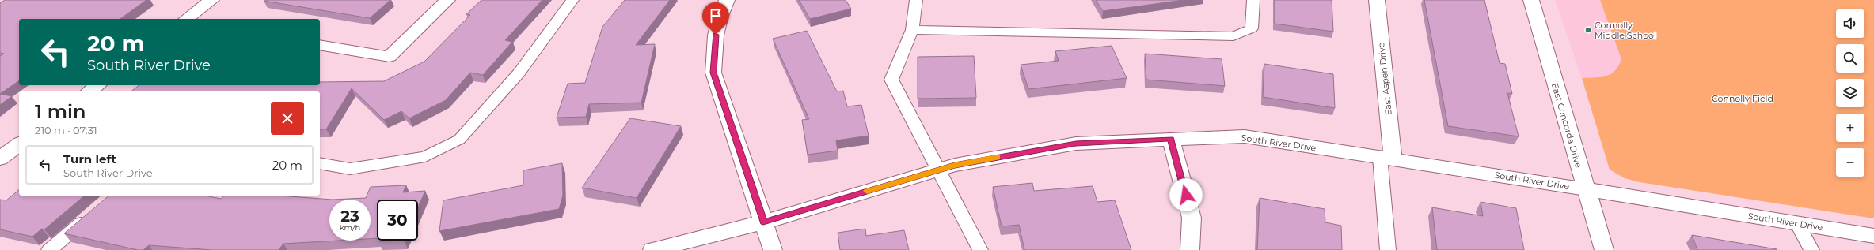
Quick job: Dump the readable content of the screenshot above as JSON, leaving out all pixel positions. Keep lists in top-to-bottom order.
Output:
{
  "streets": {
    "street": ["East Aspen Drive", "East Concorda Drive", "South River Drive"]
  },
  "crossings": [
    ["East Aspen Drive", "South River Drive"],
    ["East Concorda Drive", "South River Drive"]
  ],
  "parks": ["Connolly Field"],
  "places": ["Connolly Middle School"],
  "page": {
    "map_buttons": ["+", "−"],
    "turn": ["20 m", "South River Drive"],
    "heading": ["1 min", "210 m · 07:31"],
    "list": [
      {
        "name": "Turn left",
        "note": "South River Drive",
        "value": "20 m"
      }
    ],
    "speed": "23 km/h",
    "limit": "30"
  }
}
